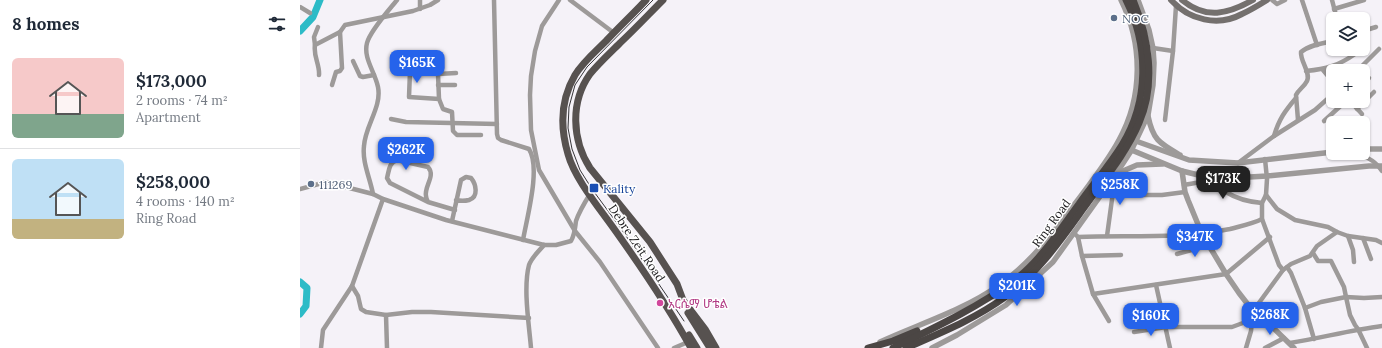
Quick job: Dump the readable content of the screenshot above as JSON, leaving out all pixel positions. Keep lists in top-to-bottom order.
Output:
{
  "streets": {
    "highway": ["Ring Road"],
    "main road": ["Debre Zeit Road"]
  },
  "places": {
    "other": ["NOC", "111269", "አርሴማ ሆቴል"],
    "transit": ["Kality"]
  },
  "page": {
    "heading": "8 homes",
    "map_buttons": ["+", "−"],
    "list": [
      {
        "name": "$173,000",
        "note": "2 rooms · 74 m² · Apartment"
      },
      {
        "name": "$258,000",
        "note": "4 rooms · 140 m² · Ring Road"
      }
    ],
    "price": [
      "$165K",
      "$262K",
      "$173K",
      "$258K",
      "$347K",
      "$201K",
      "$268K",
      "$160K"
    ]
  }
}
